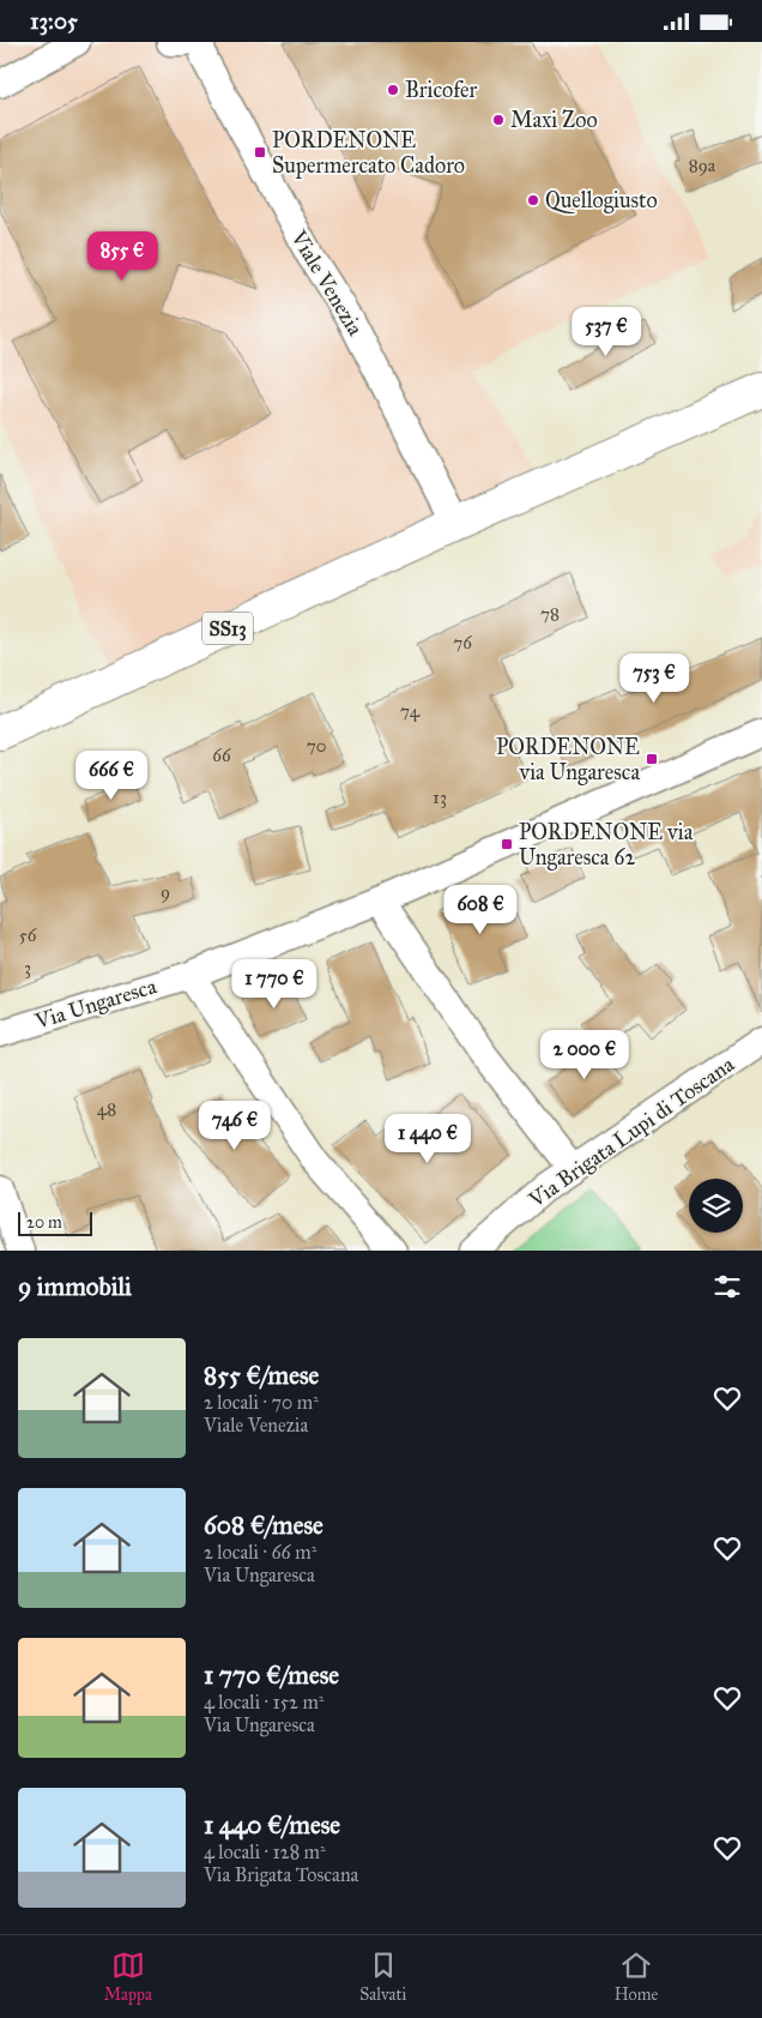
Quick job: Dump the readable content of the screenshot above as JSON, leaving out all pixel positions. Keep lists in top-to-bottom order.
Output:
{
  "streets": {
    "main road": ["SS13"],
    "street": ["Viale Venezia", "Via Ungaresca", "Via Brigata Lupi di Toscana"]
  },
  "crossings": [
    ["Viale Venezia", "SS13"]
  ],
  "places": {
    "other": ["Bricofer", "Maxi Zoo", "Quellogiusto"],
    "transit": ["PORDENONE Supermercato Cadoro", "PORDENONE via Ungaresca", "PORDENONE via Ungaresca 62"]
  },
  "house_numbers": [
    "89a",
    "78",
    "76",
    "74",
    "70",
    "66",
    "13",
    "9",
    "56",
    "3",
    "48"
  ],
  "scale_bar": "20 m",
  "page": {
    "status": "13:05",
    "price": [
      "855 €",
      "537 €",
      "753 €",
      "666 €",
      "608 €",
      "1 770 €",
      "2 000 €",
      "746 €",
      "1 440 €"
    ],
    "scale": "20 m",
    "heading": "9 immobili",
    "list": [
      {
        "name": "855 €/mese",
        "note": "2 locali · 70 m² · Viale Venezia"
      },
      {
        "name": "608 €/mese",
        "note": "2 locali · 66 m² · Via Ungaresca"
      },
      {
        "name": "1 770 €/mese",
        "note": "4 locali · 152 m² · Via Ungaresca"
      },
      {
        "name": "1 440 €/mese",
        "note": "4 locali · 128 m² · Via Brigata Toscana"
      }
    ],
    "tabs": ["Mappa", "Salvati", "Home"]
  }
}
